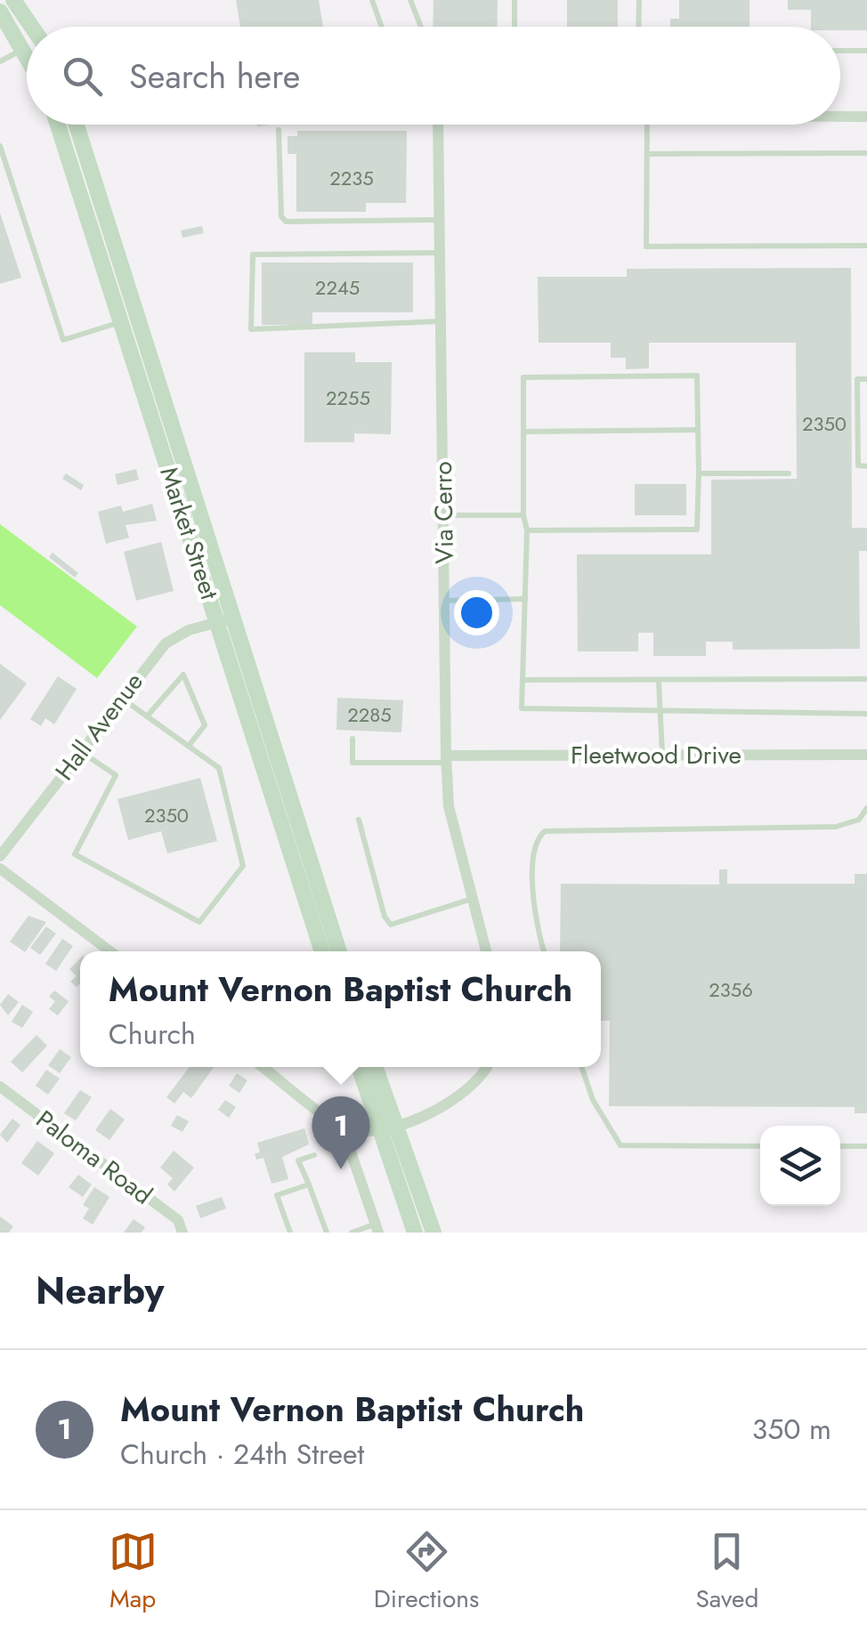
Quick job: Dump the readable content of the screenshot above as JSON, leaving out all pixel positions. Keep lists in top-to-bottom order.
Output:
{
  "streets": {
    "main road": ["Market Street"],
    "street": [
      "Via Cerro",
      "Hall Avenue",
      "Fleetwood Drive",
      "Paloma Road"
    ]
  },
  "crossings": [
    ["Via Cerro", "Fleetwood Drive"],
    ["Market Street", "Hall Avenue"]
  ],
  "house_numbers": [
    "2235",
    "2245",
    "2255",
    "2350",
    "2285",
    "2350",
    "2356"
  ],
  "page": {
    "search": "Search here",
    "popup": ["Mount Vernon Baptist Church", "Church"],
    "pins": "1",
    "heading": "Nearby",
    "list": [
      {
        "mark": "1",
        "name": "Mount Vernon Baptist Church",
        "note": "Church · 24th Street",
        "value": "350 m"
      }
    ],
    "nav": ["Map", "Directions", "Saved"]
  }
}
